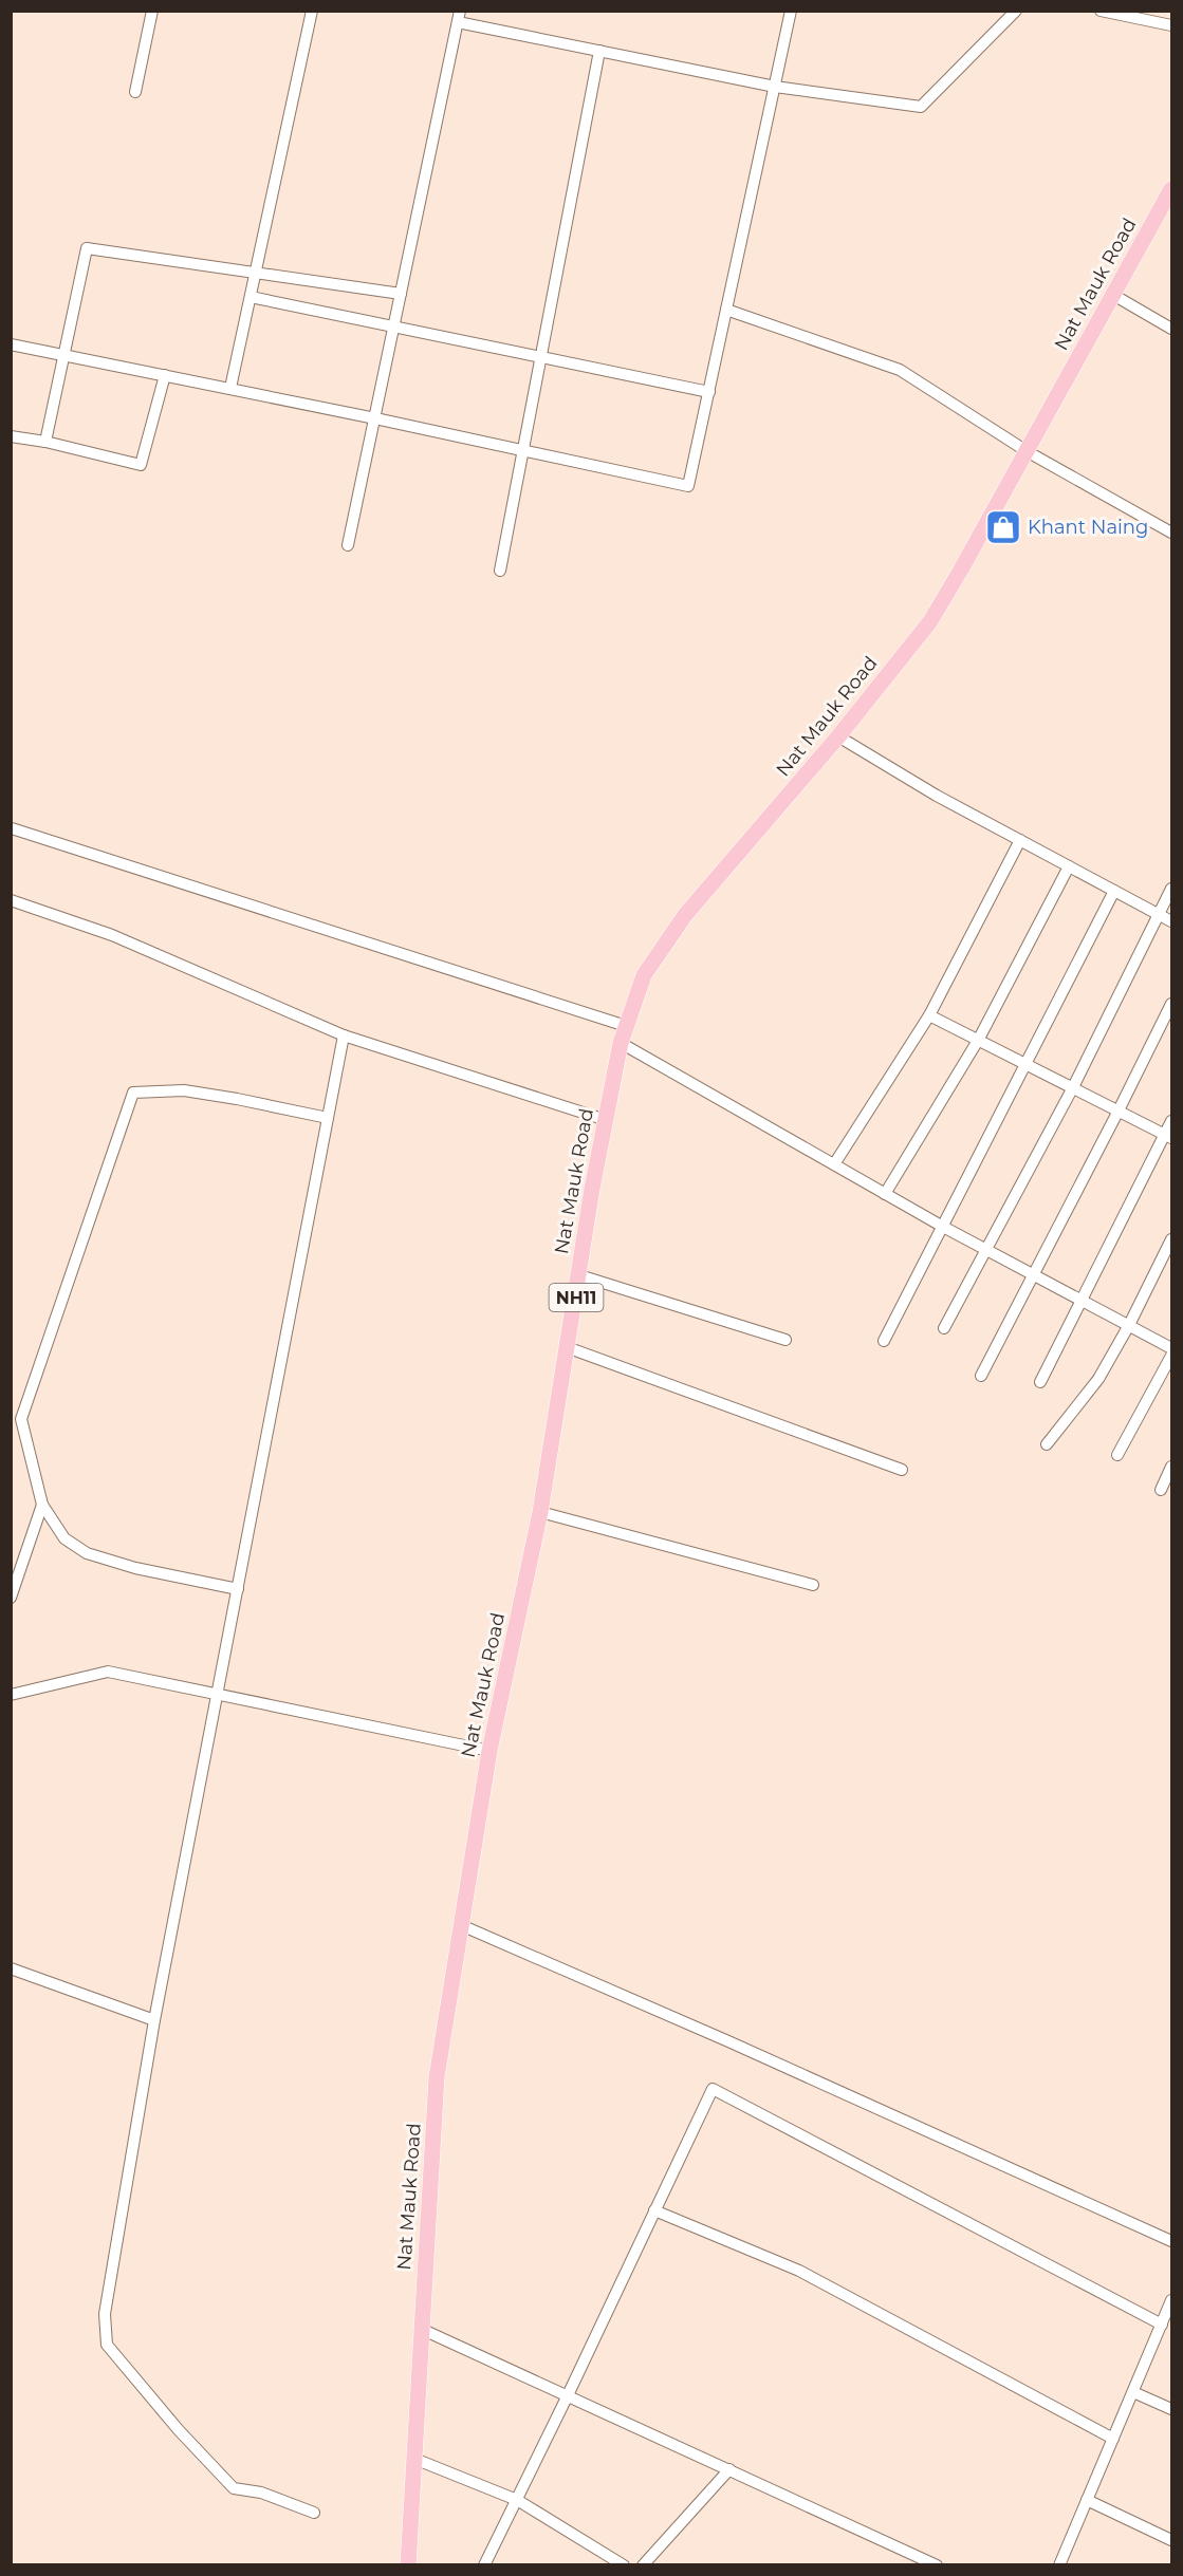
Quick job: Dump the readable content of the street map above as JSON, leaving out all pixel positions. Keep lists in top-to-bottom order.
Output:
{
  "streets": {
    "highway": ["Nat Mauk Road", "NH11"]
  },
  "places": {
    "shop": ["Khant Naing"]
  }
}
